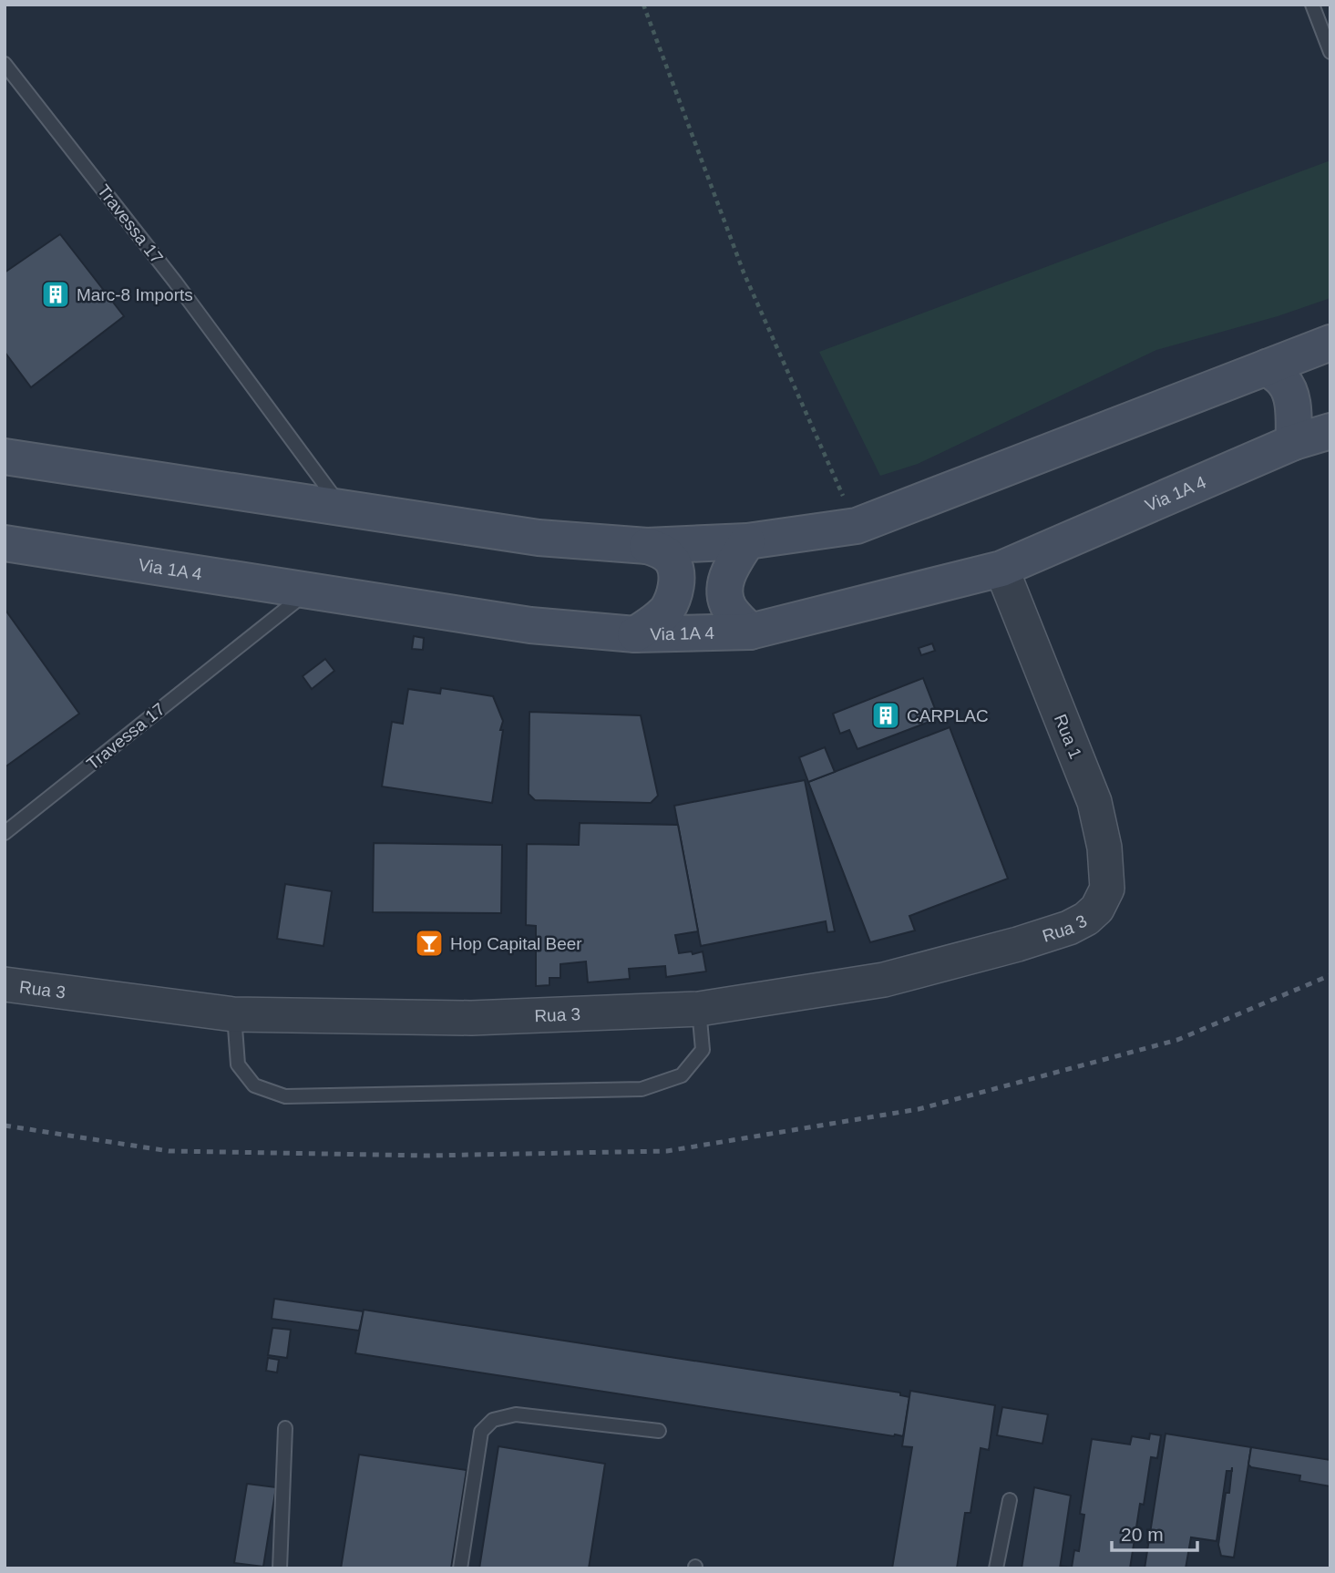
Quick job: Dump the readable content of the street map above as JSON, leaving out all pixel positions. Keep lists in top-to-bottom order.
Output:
{
  "streets": {
    "main road": ["Via 1A 4"],
    "street": ["Rua 1", "Rua 3"],
    "lane": ["Travessa 17"]
  },
  "crossings": [
    ["Travessa 17", "Via 1A 4"],
    ["Via 1A 4", "Rua 1"],
    ["Rua 1", "Rua 3"]
  ],
  "places": {
    "building": ["Marc-8 Imports", "CARPLAC"],
    "bar": ["Hop Capital Beer"]
  },
  "scale_bar": "20 m"
}
